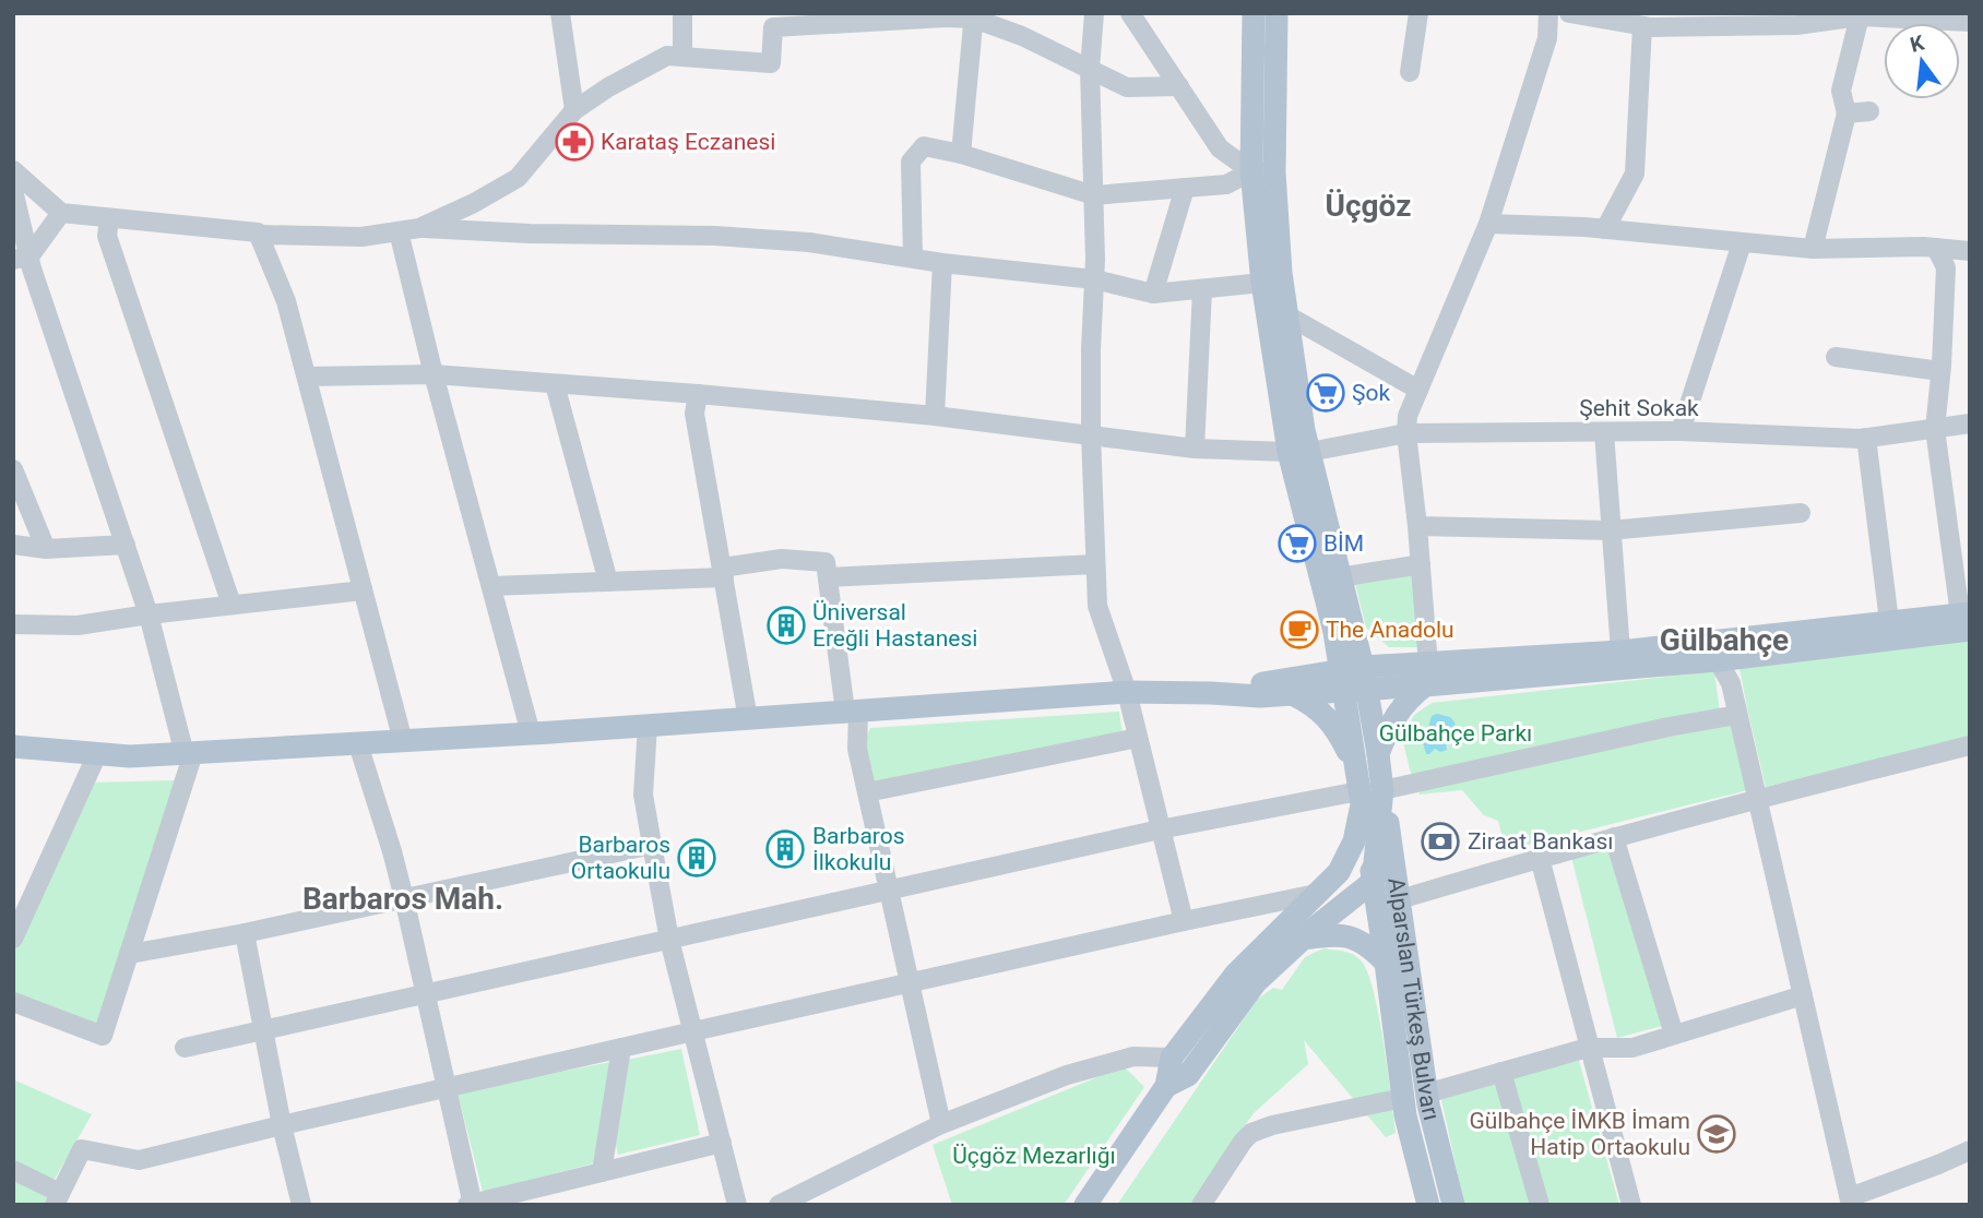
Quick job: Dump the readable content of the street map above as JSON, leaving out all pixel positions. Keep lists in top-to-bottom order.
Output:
{
  "streets": {
    "main road": ["Alparslan Türkeş Bulvarı"],
    "street": ["Şehit Sokak"]
  },
  "districts": ["Üçgöz", "Gülbahçe", "Barbaros Mah."],
  "parks": ["Gülbahçe Parkı", "Üçgöz Mezarlığı"],
  "places": {
    "pharmacy": ["Karataş Eczanesi"],
    "supermarket": ["Şok", "BİM"],
    "building": ["Üniversal Ereğli Hastanesi", "Barbaros İlkokulu", "Barbaros Ortaokulu"],
    "cafe": ["The Anadolu"],
    "bank": ["Ziraat Bankası"],
    "school or university": ["Gülbahçe İMKB İmam Hatip Ortaokulu"]
  },
  "north": "top"
}
